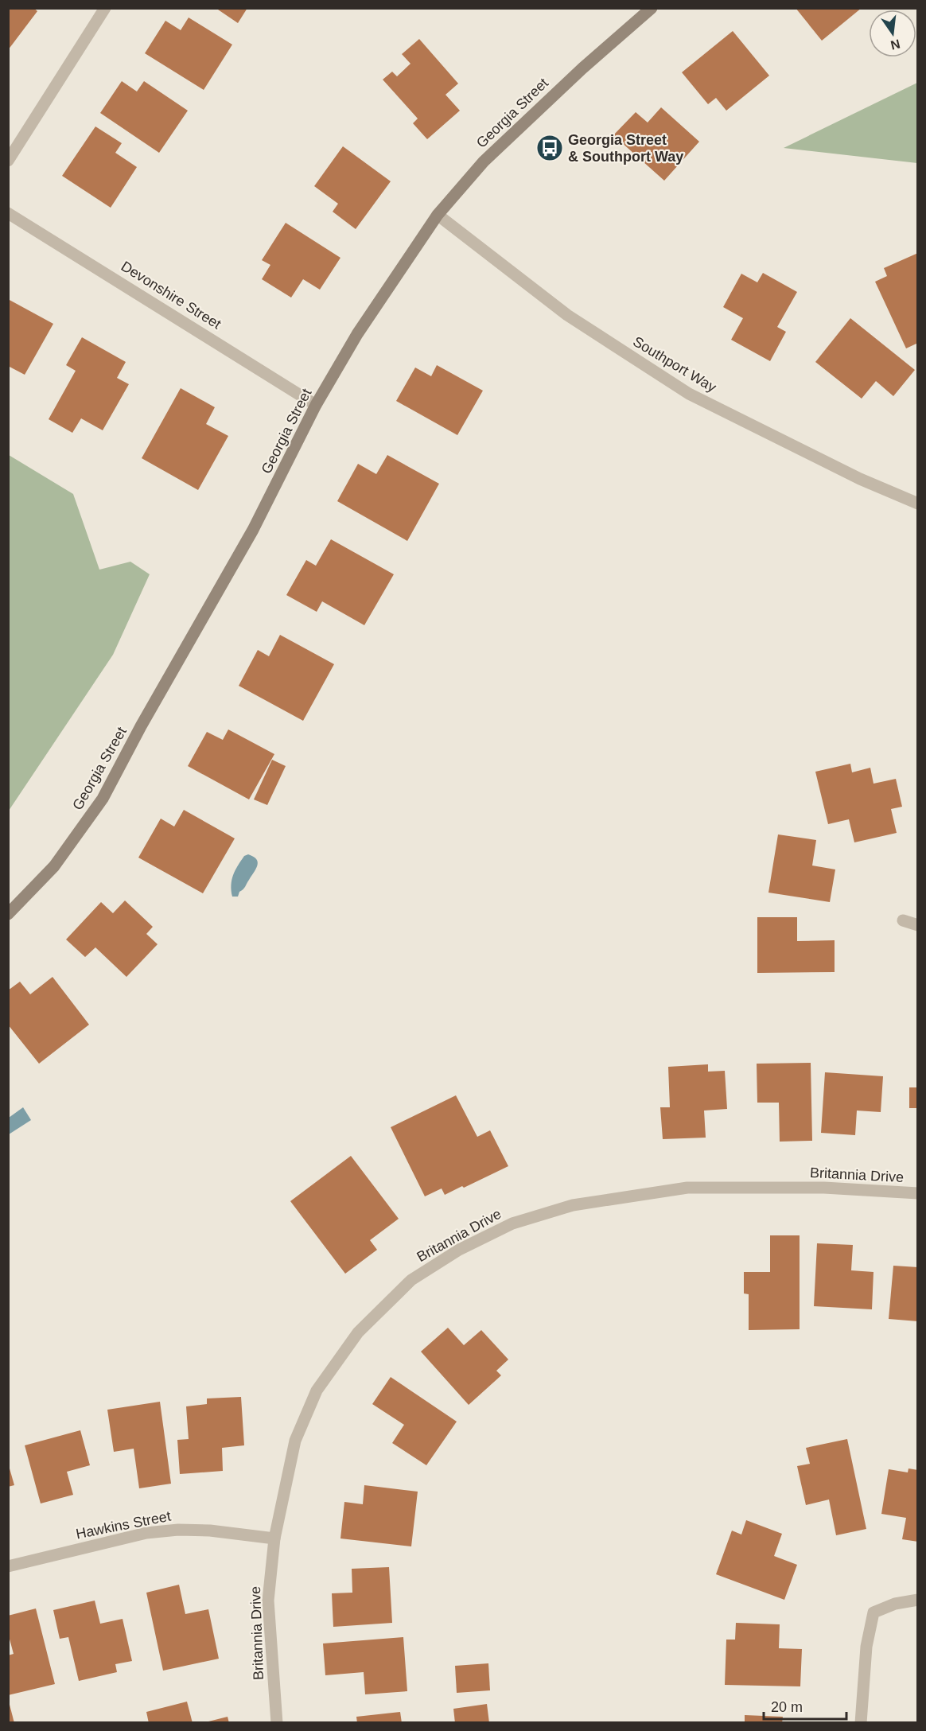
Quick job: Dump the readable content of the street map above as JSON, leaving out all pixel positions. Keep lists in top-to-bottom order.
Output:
{
  "streets": {
    "street": [
      "Georgia Street",
      "Devonshire Street",
      "Southport Way",
      "Britannia Drive",
      "Hawkins Street"
    ]
  },
  "crossings": [
    ["Georgia Street", "Devonshire Street"],
    ["Georgia Street", "Southport Way"],
    ["Britannia Drive", "Hawkins Street"]
  ],
  "places": {
    "bus stop": ["Georgia Street & Southport Way"]
  },
  "scale_bar": "20 m",
  "north": "bottom"
}
